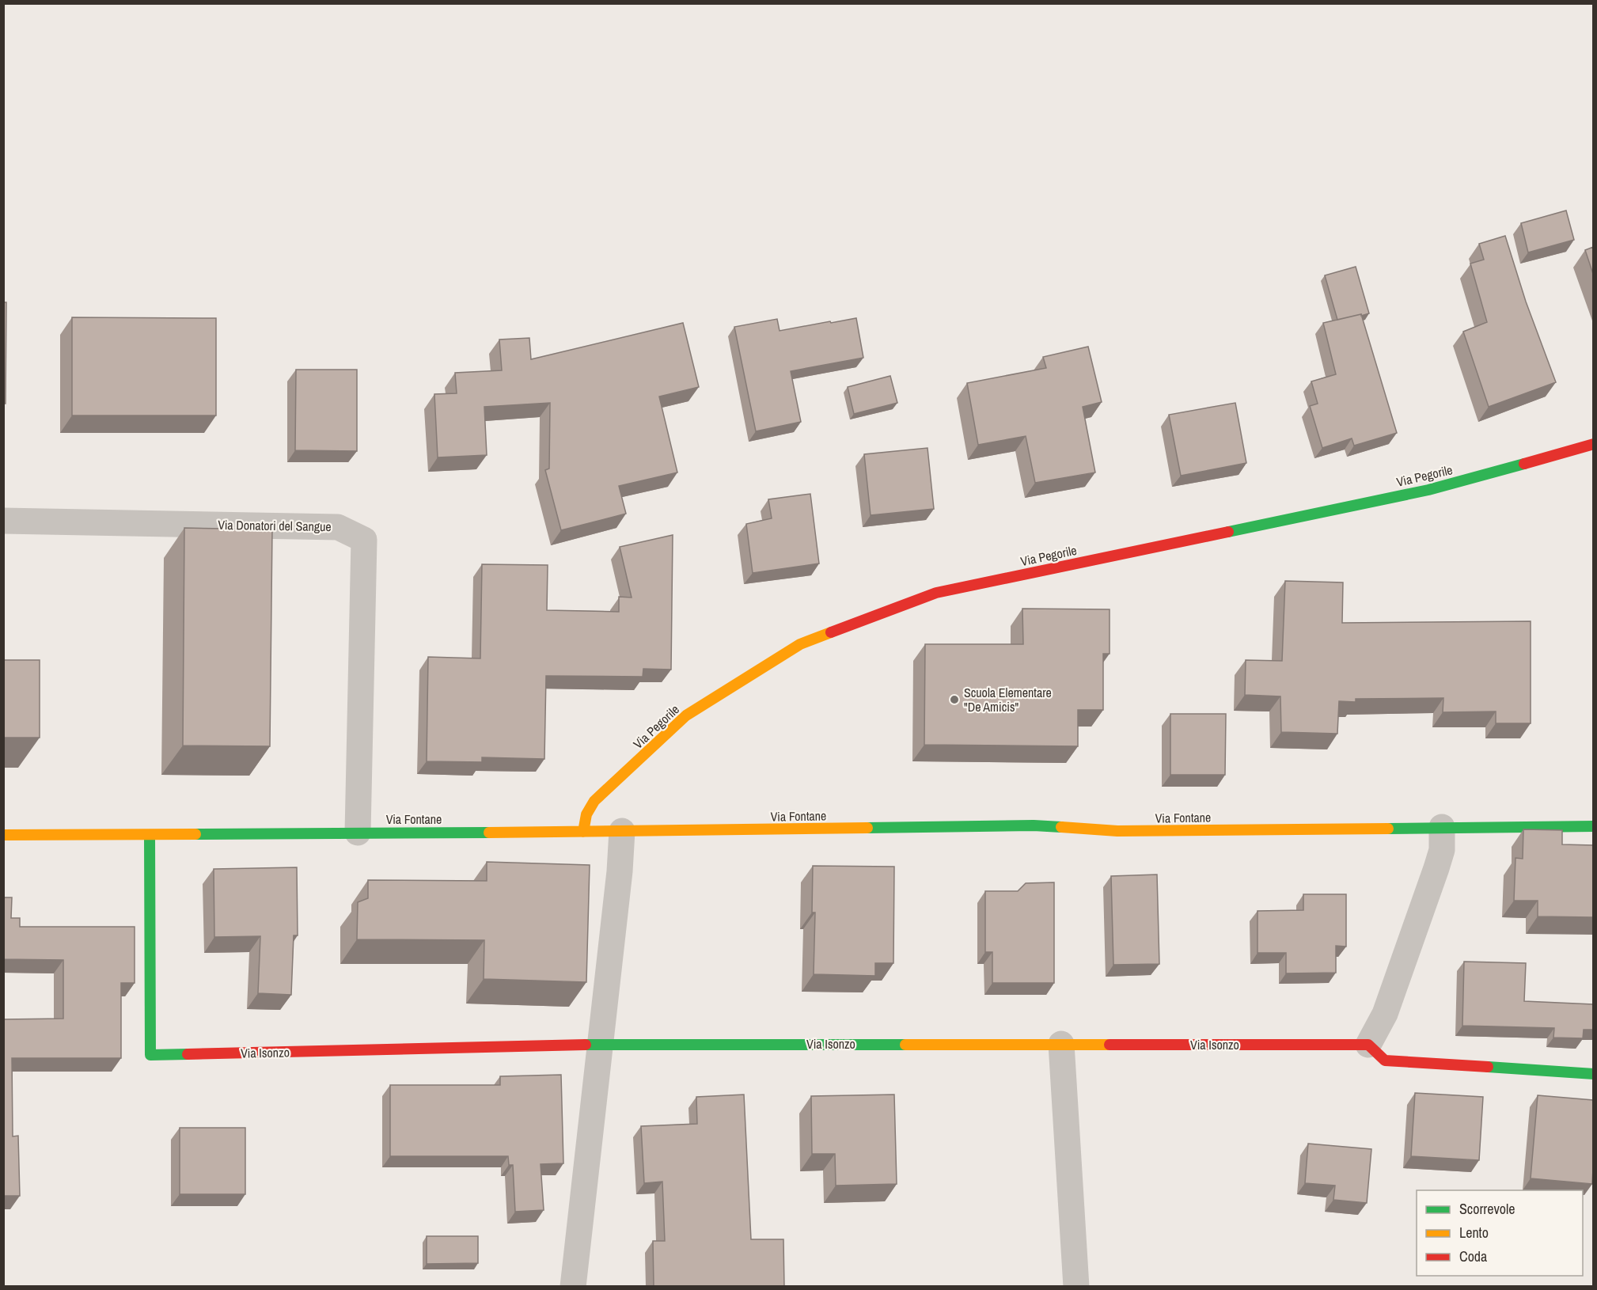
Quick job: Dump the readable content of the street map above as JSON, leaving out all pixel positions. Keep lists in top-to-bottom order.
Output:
{
  "streets": {
    "street": [
      "Via Pegorile",
      "Via Donatori del Sangue",
      "Via Fontane",
      "Via Isonzo"
    ]
  },
  "crossings": [
    ["Via Pegorile", "Via Fontane"],
    ["Via Donatori del Sangue", "Via Fontane"],
    ["Via Fontane", "Via Isonzo"]
  ],
  "places": ["Scuola Elementare \"De Amicis\""],
  "legend": ["Scorrevole", "Lento", "Coda"]
}
